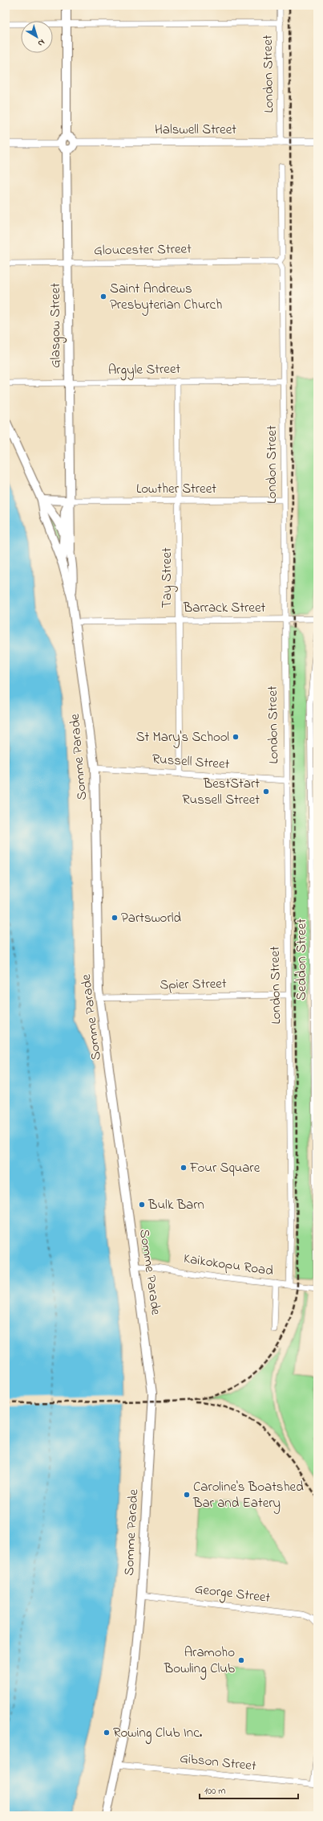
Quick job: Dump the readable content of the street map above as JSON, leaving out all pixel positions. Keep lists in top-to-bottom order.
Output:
{
  "streets": {
    "main road": ["Glasgow Street", "Somme Parade"],
    "street": [
      "London Street",
      "Halswell Street",
      "Gloucester Street",
      "Argyle Street",
      "Lowther Street",
      "Tay Street",
      "Barrack Street",
      "Russell Street",
      "Seddon Street",
      "Spier Street",
      "Kaikokopu Road",
      "George Street",
      "Gibson Street"
    ]
  },
  "crossings": [
    ["London Street", "Halswell Street"],
    ["London Street", "Gloucester Street"],
    ["London Street", "Argyle Street"],
    ["London Street", "Lowther Street"],
    ["London Street", "Barrack Street"],
    ["London Street", "Russell Street"],
    ["London Street", "Spier Street"],
    ["London Street", "Kaikokopu Road"],
    ["Halswell Street", "Glasgow Street"],
    ["Gloucester Street", "Glasgow Street"],
    ["Glasgow Street", "Argyle Street"],
    ["Glasgow Street", "Lowther Street"],
    ["Glasgow Street", "Somme Parade"],
    ["Argyle Street", "Tay Street"],
    ["Lowther Street", "Tay Street"],
    ["Tay Street", "Barrack Street"],
    ["Tay Street", "Russell Street"],
    ["Barrack Street", "Somme Parade"],
    ["Somme Parade", "Russell Street"],
    ["Somme Parade", "Spier Street"],
    ["Somme Parade", "Kaikokopu Road"],
    ["Somme Parade", "George Street"],
    ["Somme Parade", "Gibson Street"],
    ["Seddon Street", "Kaikokopu Road"]
  ],
  "places": [
    "Saint Andrews Presbyterian Church",
    "St Mary's School",
    "BestStart Russell Street",
    "Partsworld",
    "Four Square",
    "Bulk Barn",
    "Caroline's Boatshed Bar and Eatery",
    "Aramoho Bowling Club",
    "Rowing Club Inc."
  ],
  "scale_bar": "100 m",
  "north": "bottom right"
}
